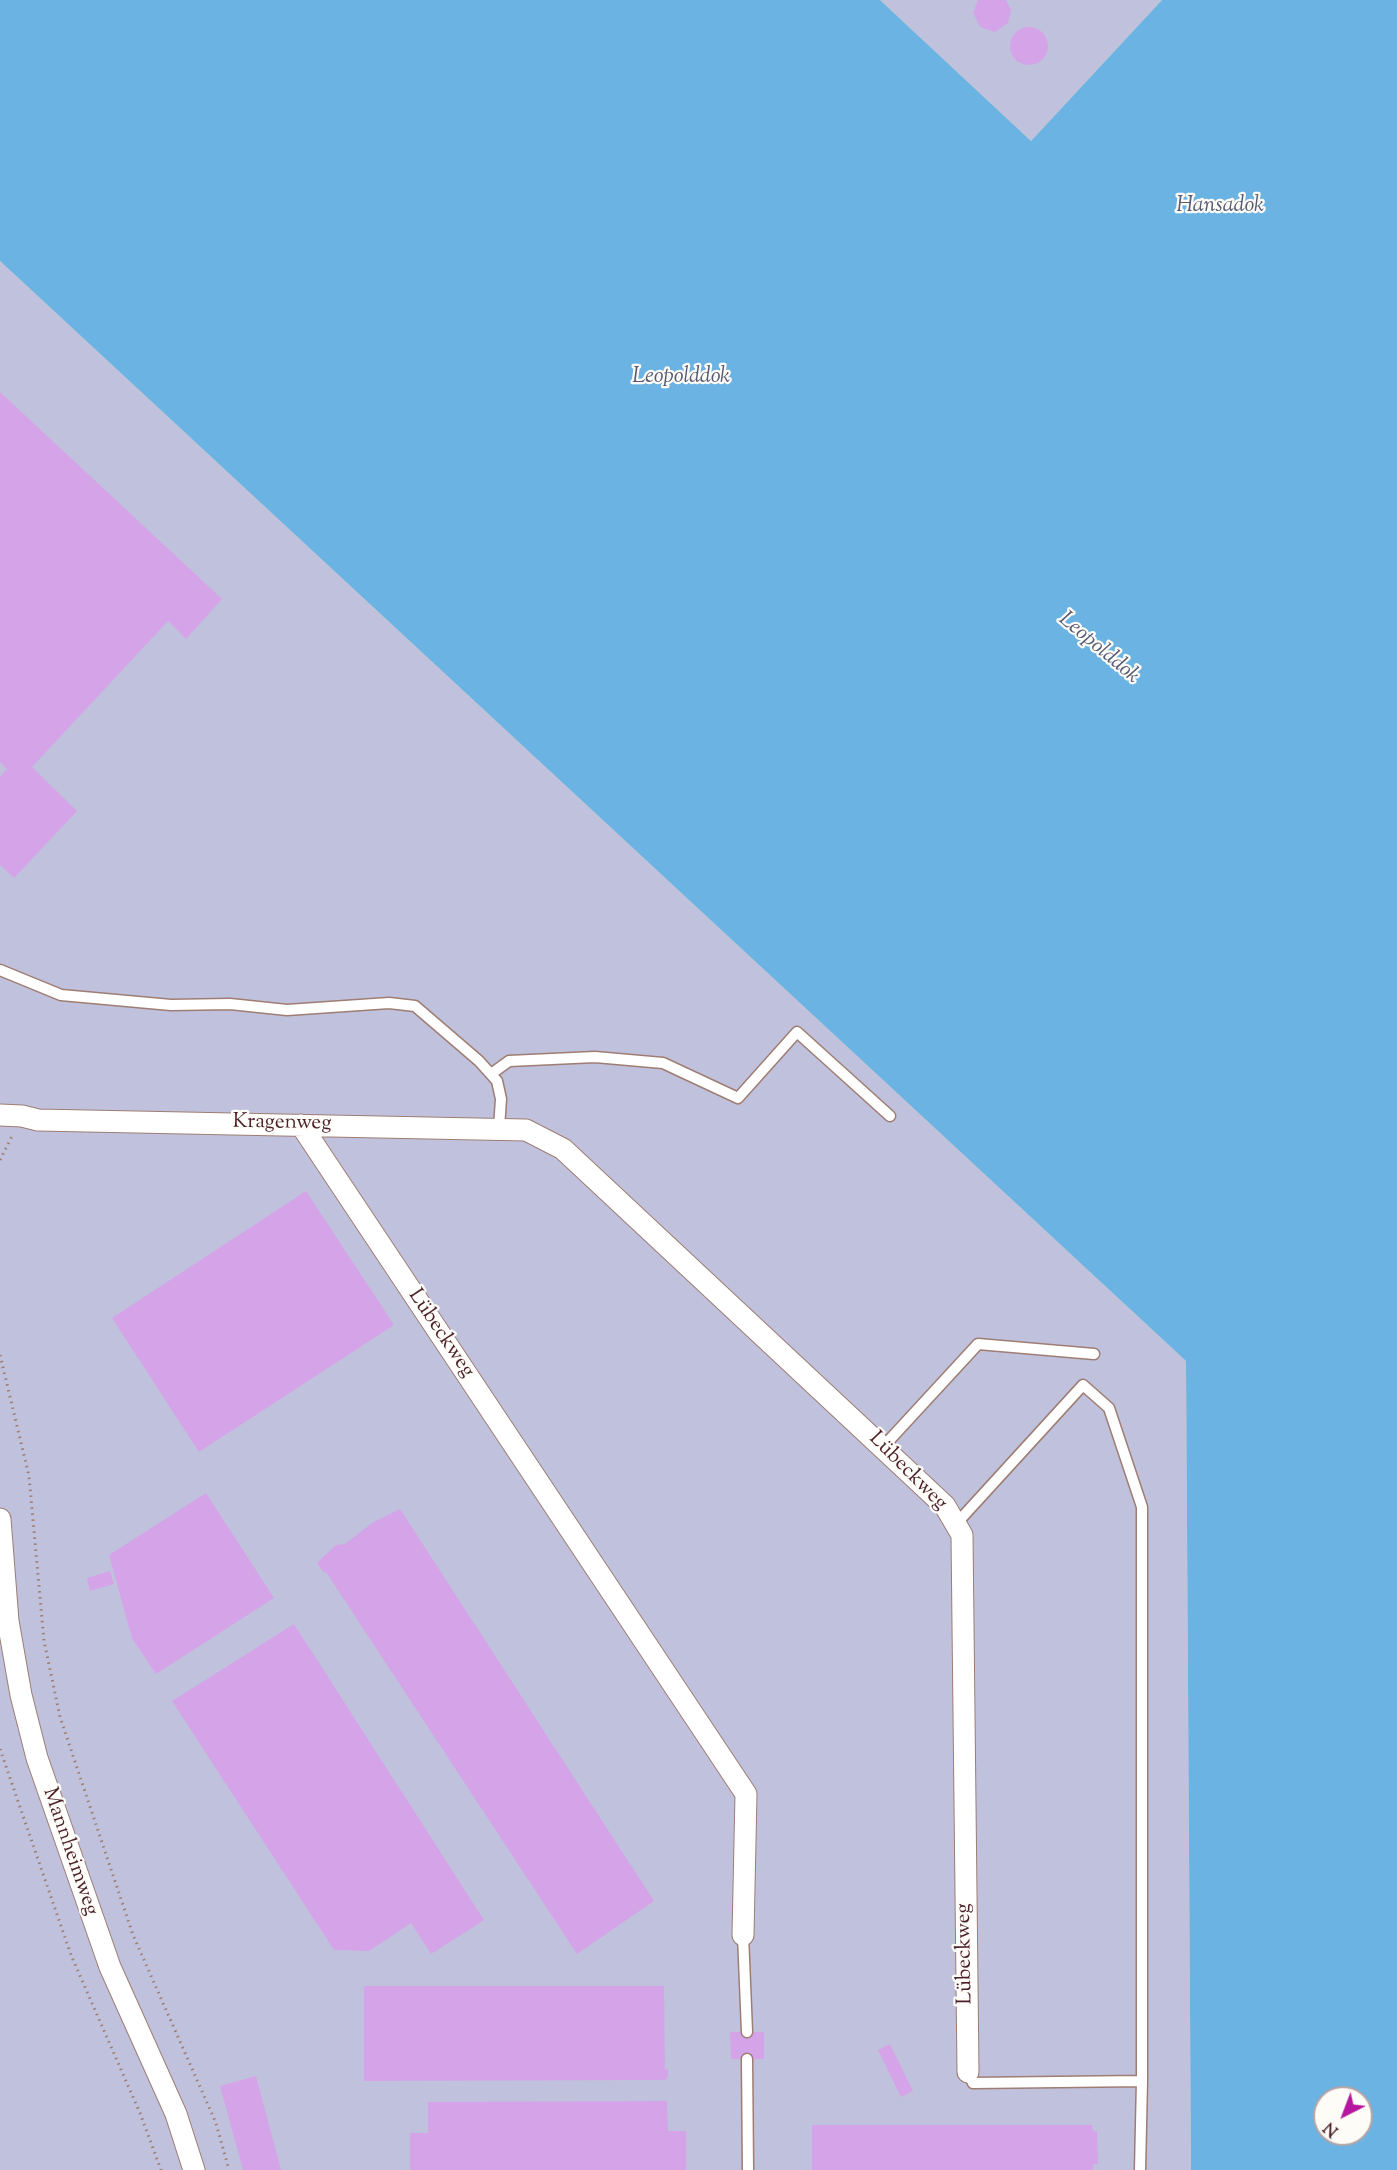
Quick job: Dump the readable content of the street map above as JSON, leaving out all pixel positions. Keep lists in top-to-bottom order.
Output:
{
  "streets": {
    "street": ["Kragenweg", "Lübeckweg", "Mannheimweg"]
  },
  "crossings": [
    ["Kragenweg", "Lübeckweg"]
  ],
  "water": ["Hansadok", "Leopolddok"],
  "north": "bottom left"
}
